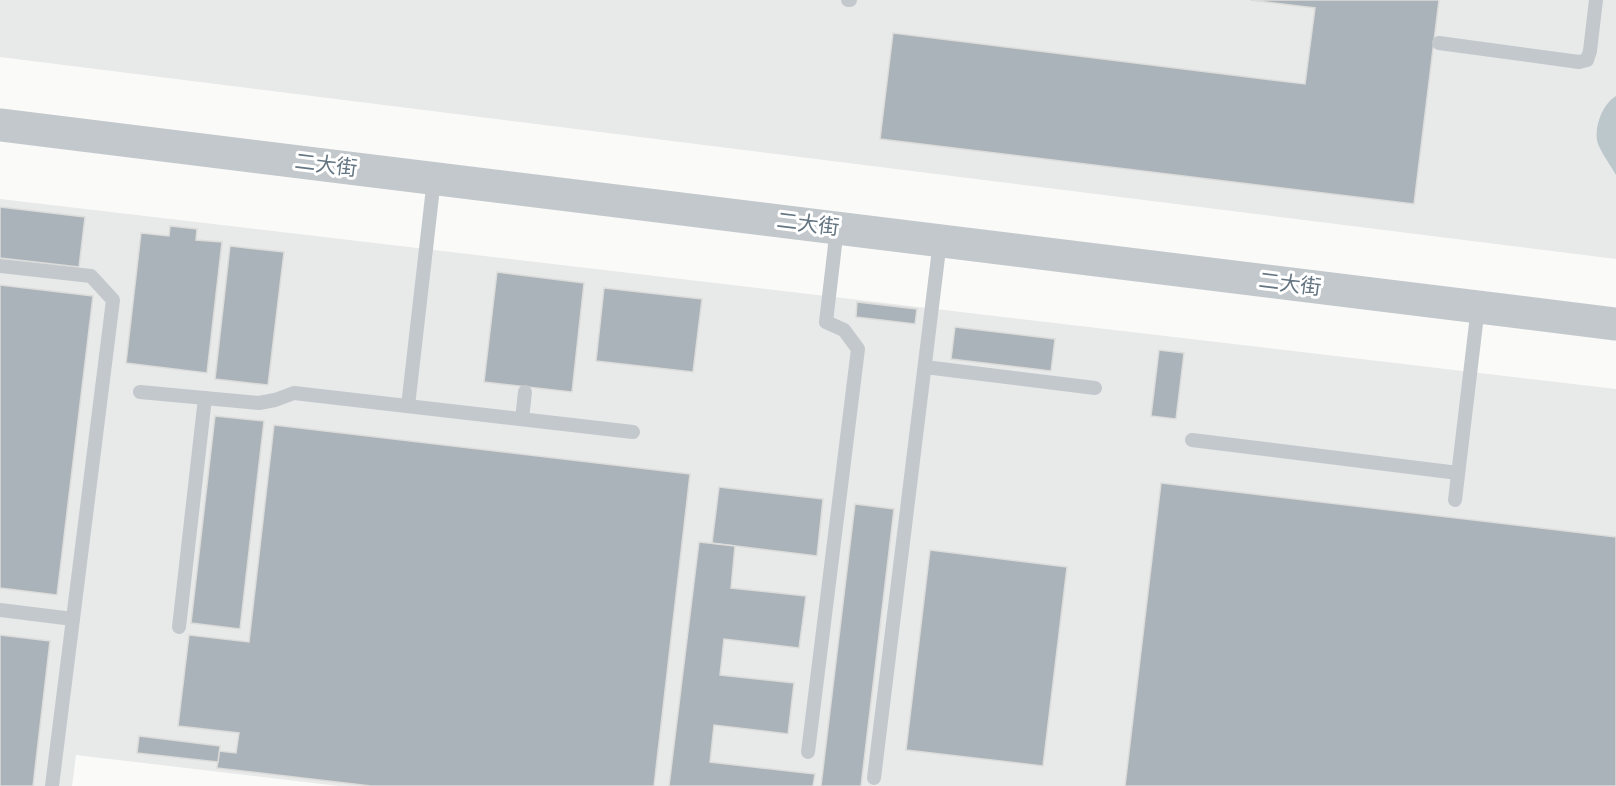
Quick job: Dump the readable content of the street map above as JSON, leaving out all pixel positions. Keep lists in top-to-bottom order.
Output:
{
  "streets": {
    "street": ["二大街"]
  }
}
